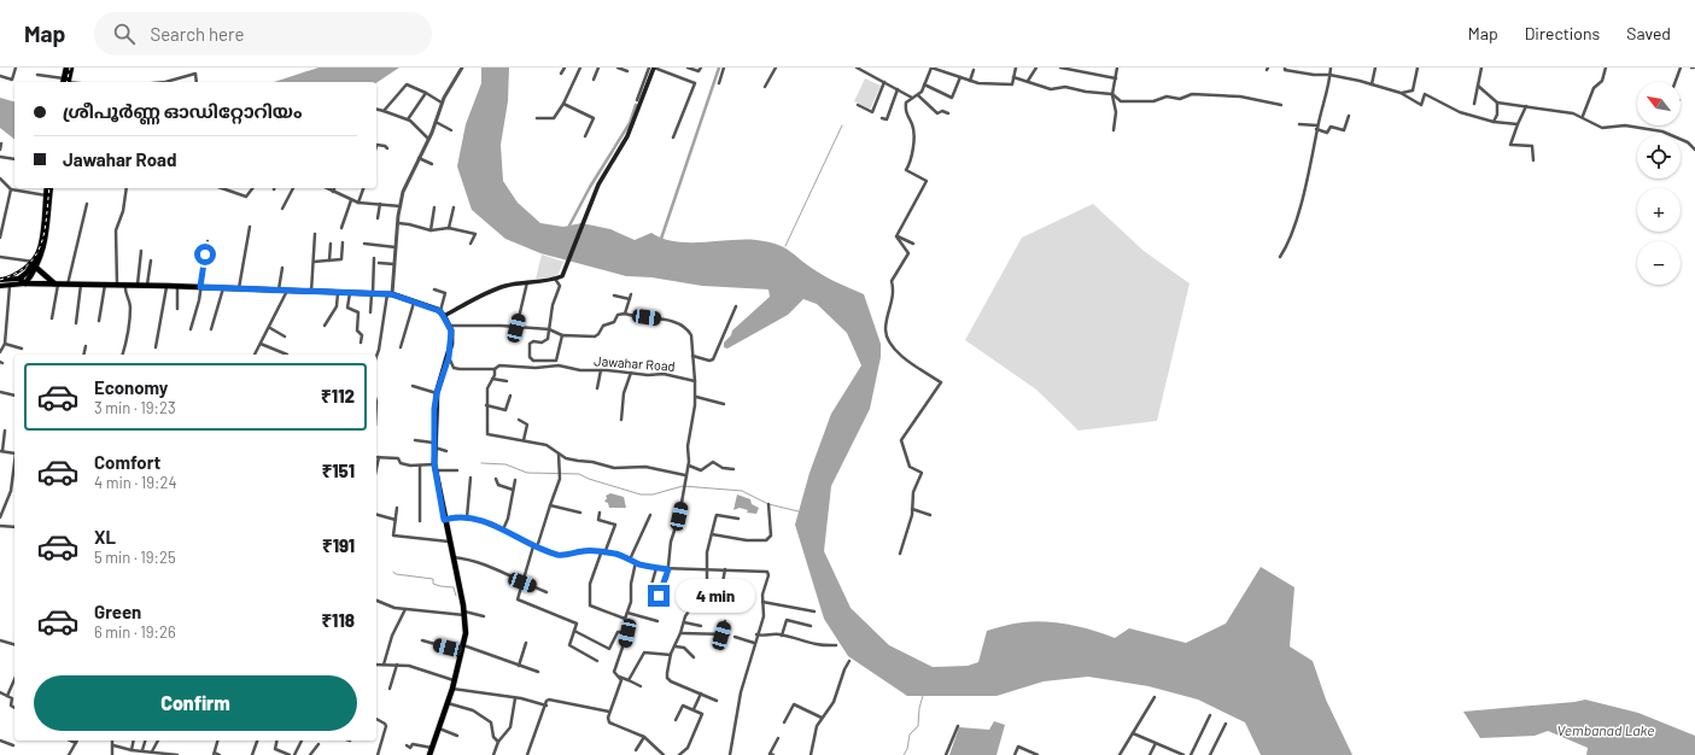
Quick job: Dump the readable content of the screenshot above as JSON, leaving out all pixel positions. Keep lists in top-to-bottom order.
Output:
{
  "streets": {
    "street": ["Jawahar Road"]
  },
  "water": ["Vembanad Lake"],
  "north": "top left",
  "page": {
    "header": "Map",
    "search": "Search here",
    "nav": ["Map", "Directions", "Saved"],
    "map_buttons": ["+", "−"],
    "banner": ["ശ്രീപൂർണ്ണ ഓഡിറ്റോറിയം", "Jawahar Road"],
    "list": [
      {
        "name": "Economy",
        "note": "3 min · 19:23",
        "value": "₹112"
      },
      {
        "name": "Comfort",
        "note": "4 min · 19:24",
        "value": "₹151"
      },
      {
        "name": "XL",
        "note": "5 min · 19:25",
        "value": "₹191"
      },
      {
        "name": "Green",
        "note": "6 min · 19:26",
        "value": "₹118"
      }
    ],
    "bubble": "4 min",
    "buttons": "Confirm"
  }
}
